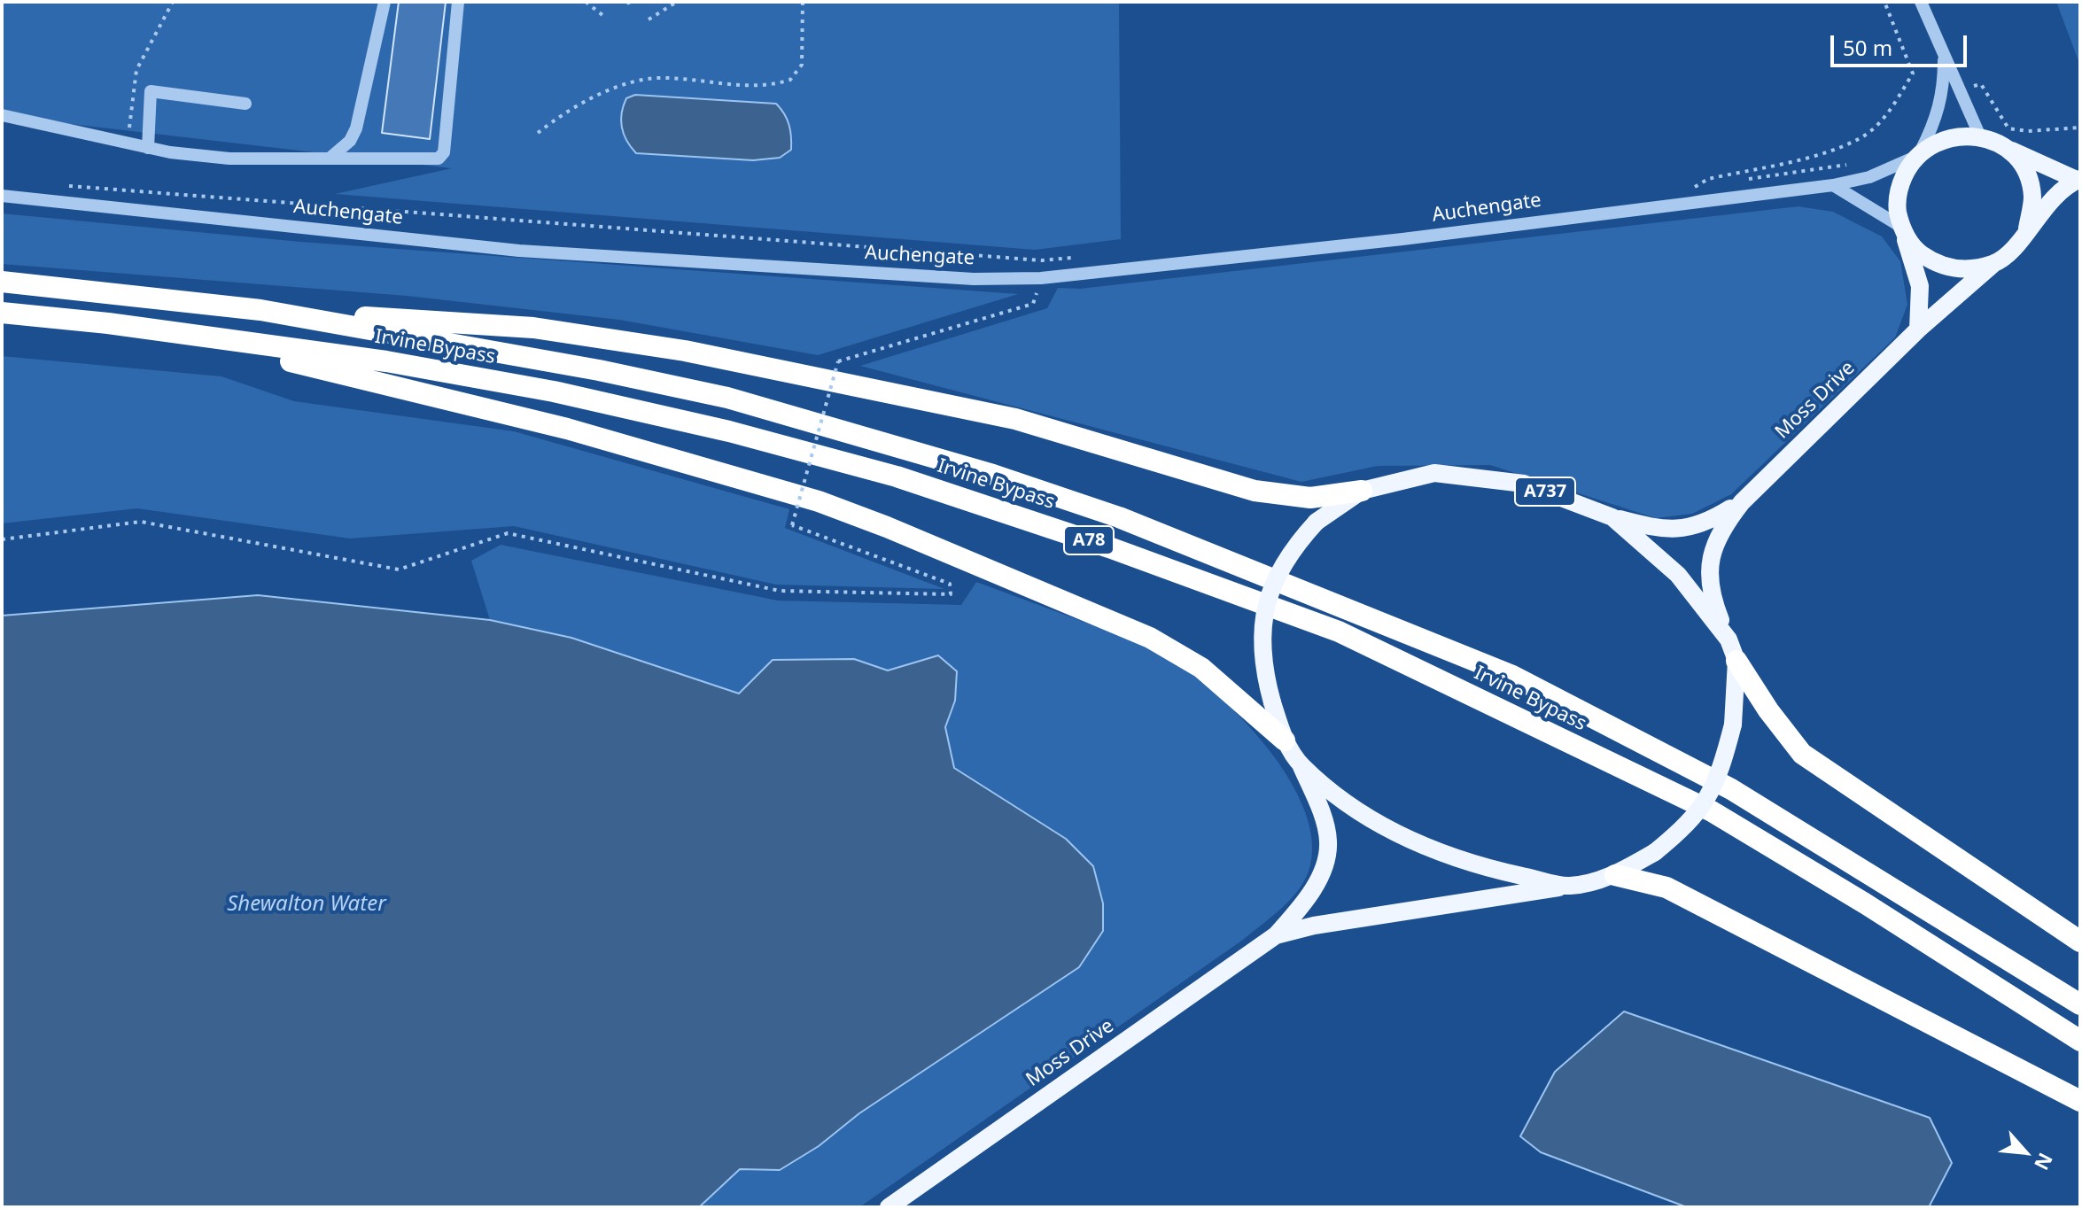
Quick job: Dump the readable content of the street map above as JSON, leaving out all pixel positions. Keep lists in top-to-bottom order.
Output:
{
  "streets": {
    "highway": ["Irvine Bypass", "A78"],
    "main road": ["Moss Drive", "A737"],
    "street": ["Auchengate"]
  },
  "crossings": [
    ["Auchengate", "Moss Drive"],
    ["Auchengate", "A737"],
    ["Moss Drive", "A737"]
  ],
  "water": ["Shewalton Water"],
  "scale_bar": "50 m",
  "north": "bottom right"
}
